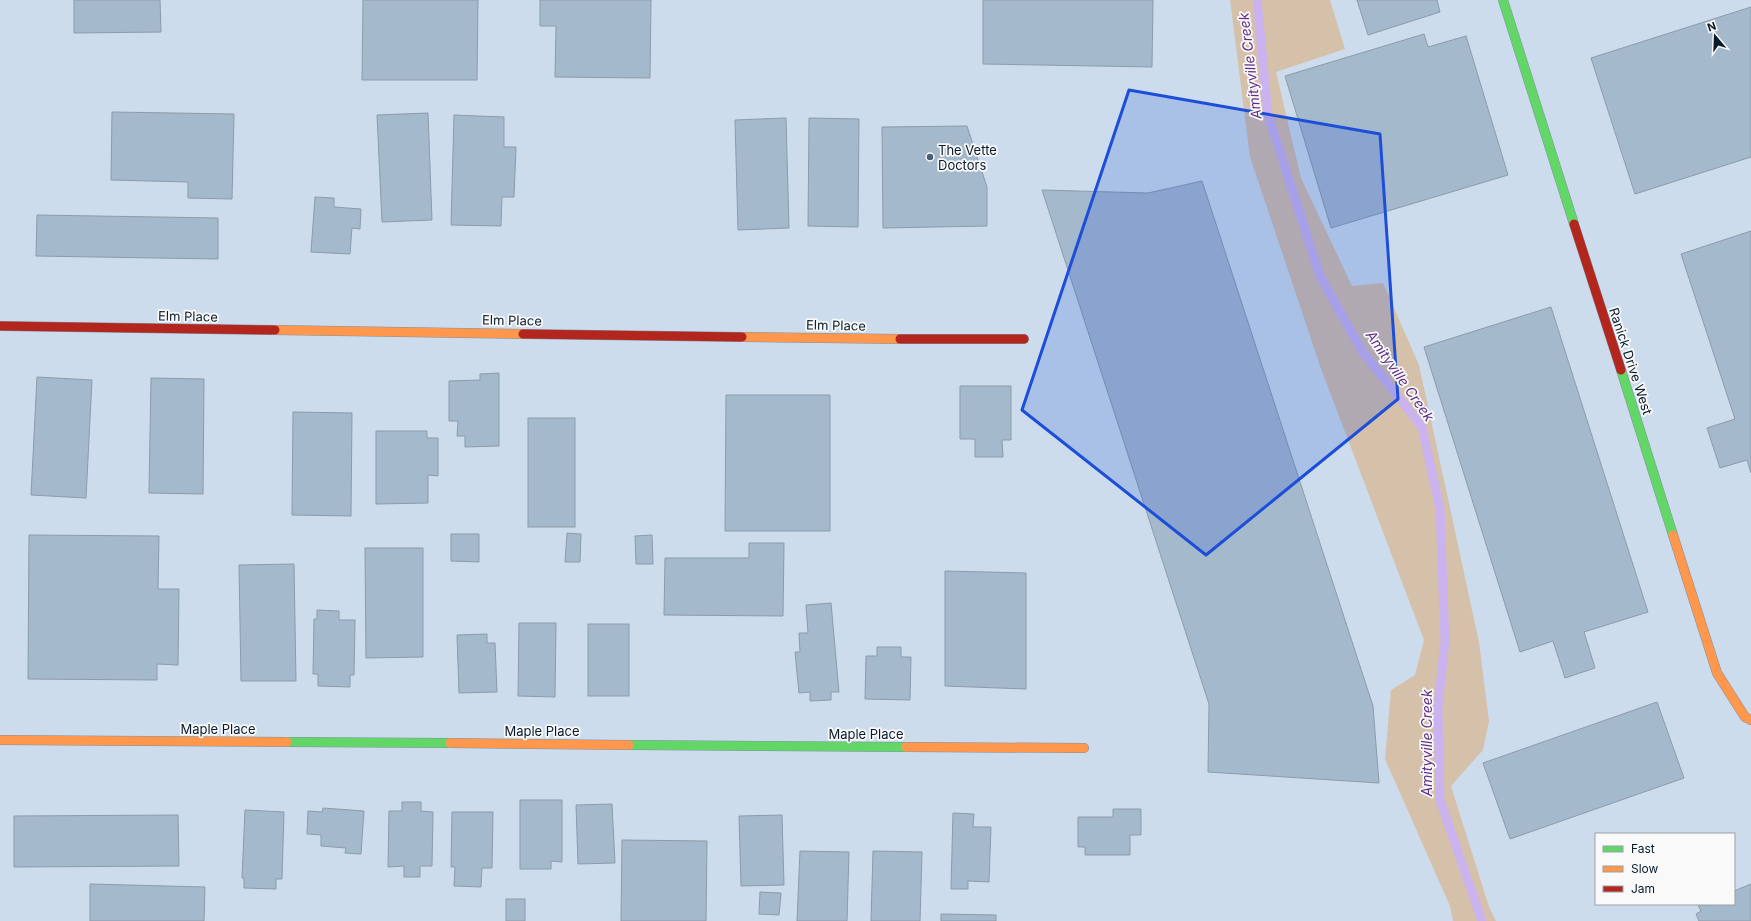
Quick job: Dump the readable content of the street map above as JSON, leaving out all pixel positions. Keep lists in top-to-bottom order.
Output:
{
  "streets": {
    "street": ["Elm Place", "Ranick Drive West", "Maple Place"]
  },
  "water": ["Amityville Creek"],
  "places": ["The Vette Doctors"],
  "legend": ["Fast", "Slow", "Jam"],
  "north": "top"
}
